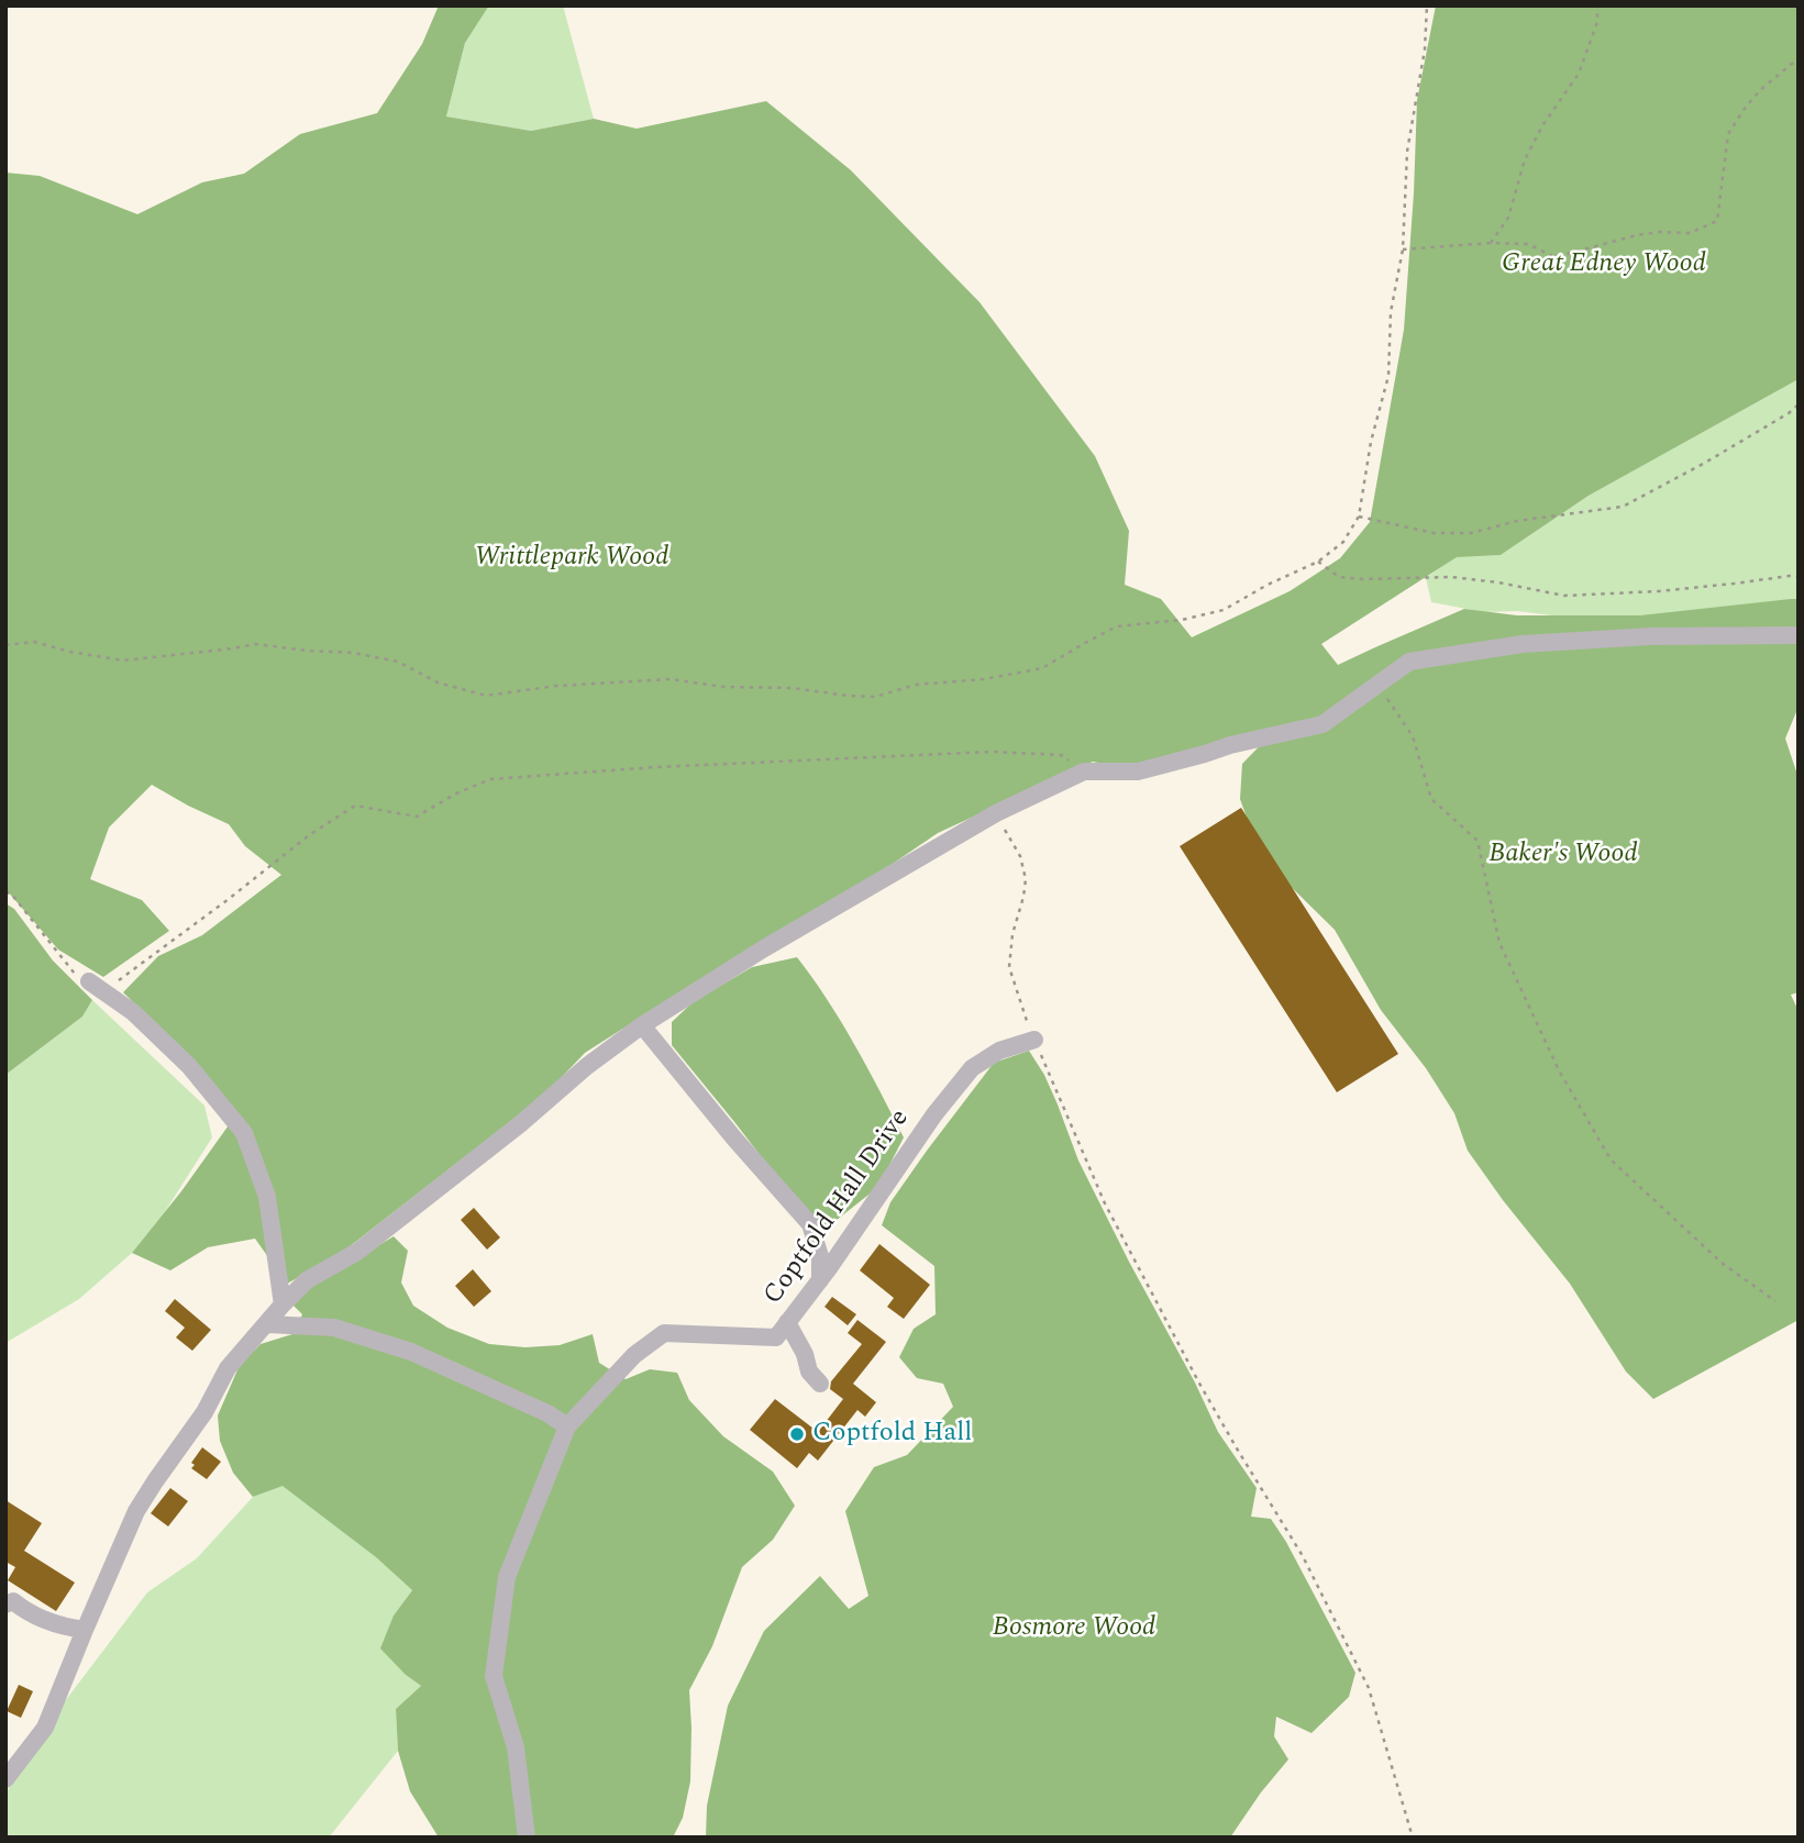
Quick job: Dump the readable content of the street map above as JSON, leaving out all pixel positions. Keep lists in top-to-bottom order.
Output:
{
  "streets": {
    "lane": ["Coptfold Hall Drive"]
  },
  "parks": [
    "Great Edney Wood",
    "Writtlepark Wood",
    "Baker's Wood",
    "Bosmore Wood"
  ],
  "places": ["Coptfold Hall"]
}
